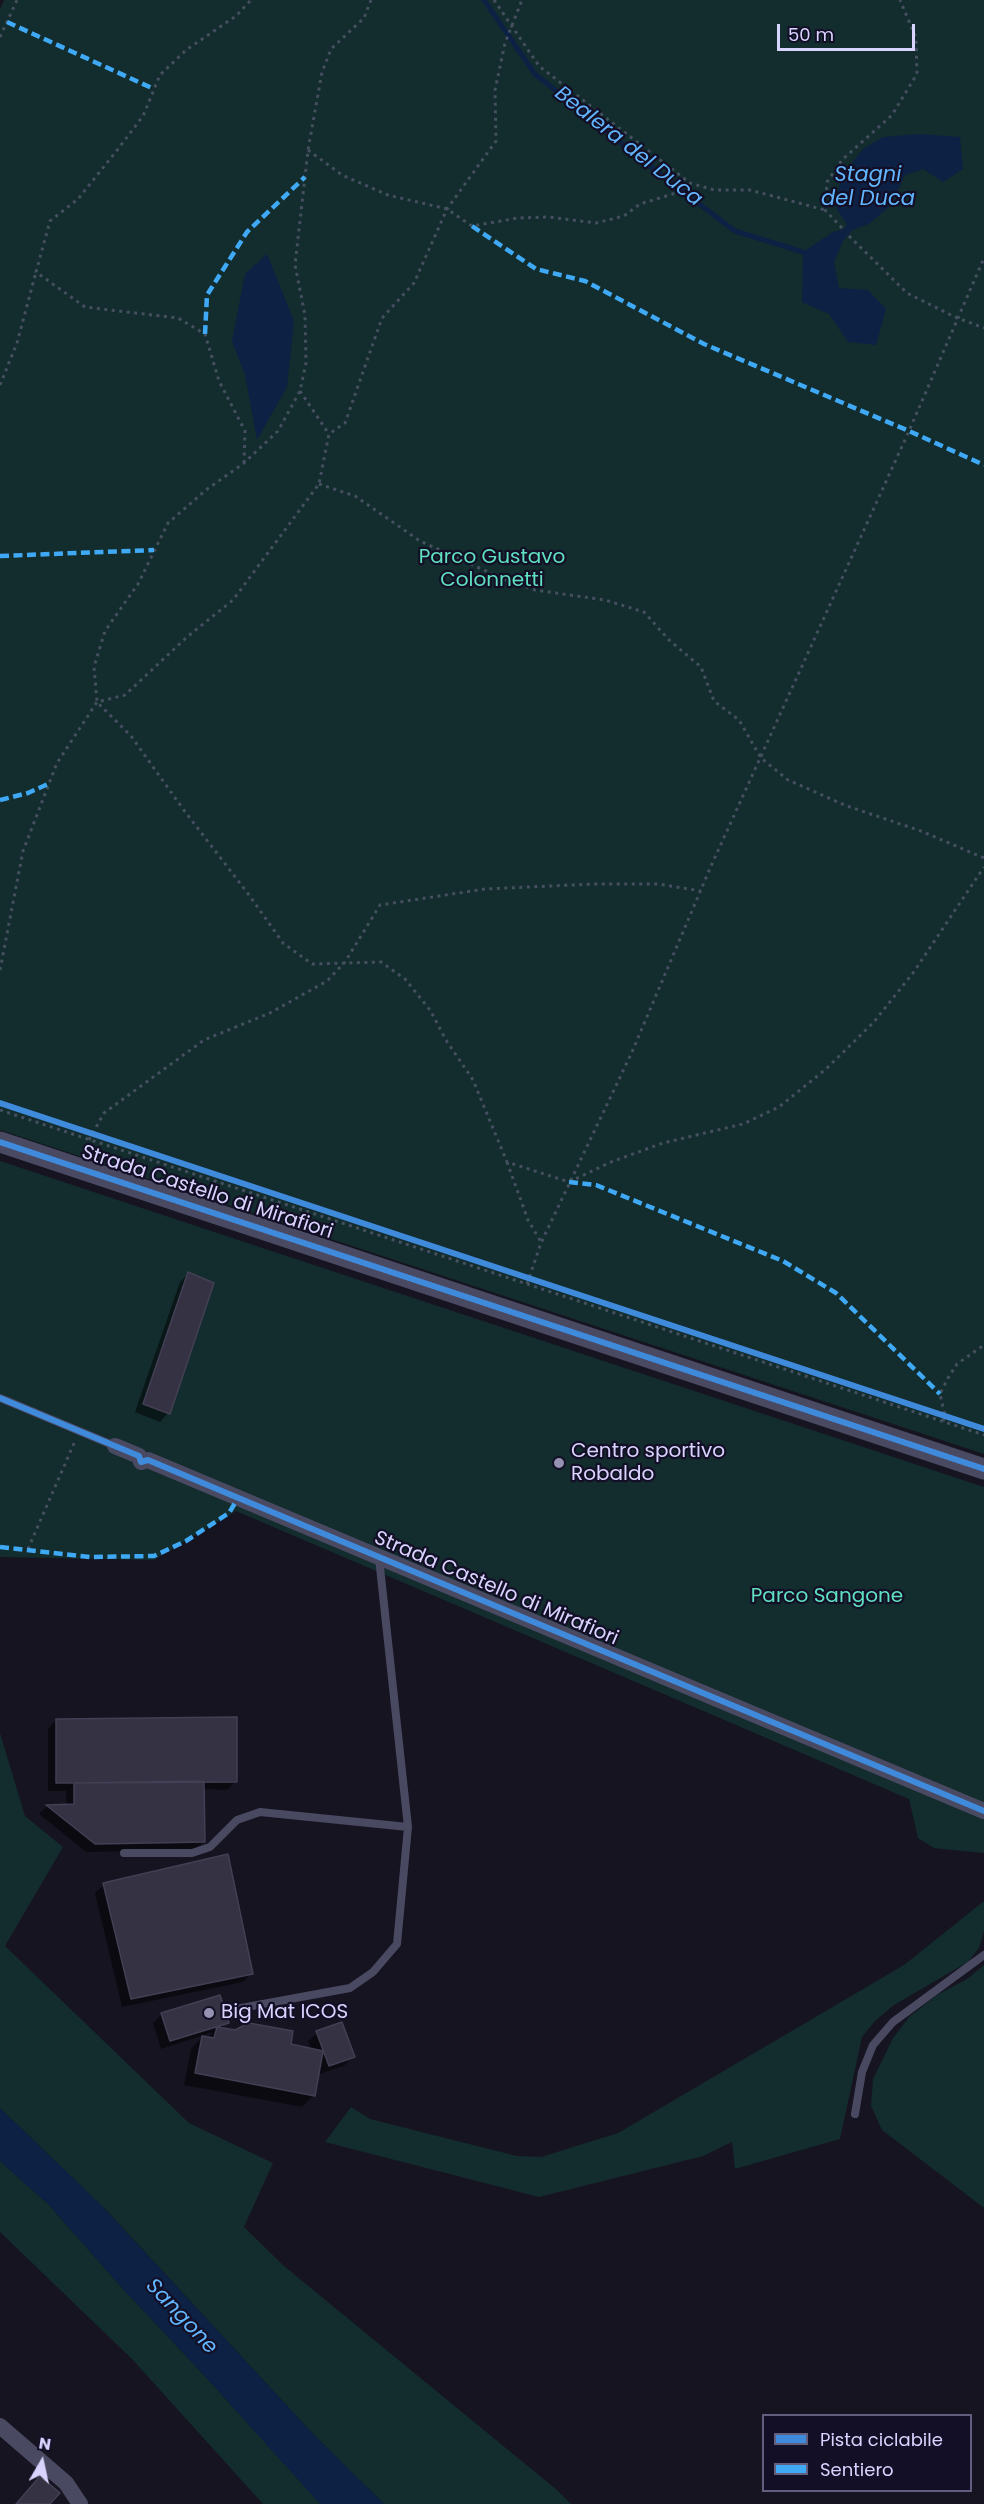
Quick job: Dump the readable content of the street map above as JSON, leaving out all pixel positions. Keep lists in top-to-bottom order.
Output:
{
  "streets": {
    "street": ["Strada Castello di Mirafiori"]
  },
  "water": ["Bealera del Duca", "Stagni del Duca", "Sangone"],
  "parks": ["Parco Gustavo Colonnetti", "Parco Sangone"],
  "places": ["Centro sportivo Robaldo", "Big Mat ICOS"],
  "legend": ["Pista ciclabile", "Sentiero"],
  "scale_bar": "50 m",
  "north": "top"
}
